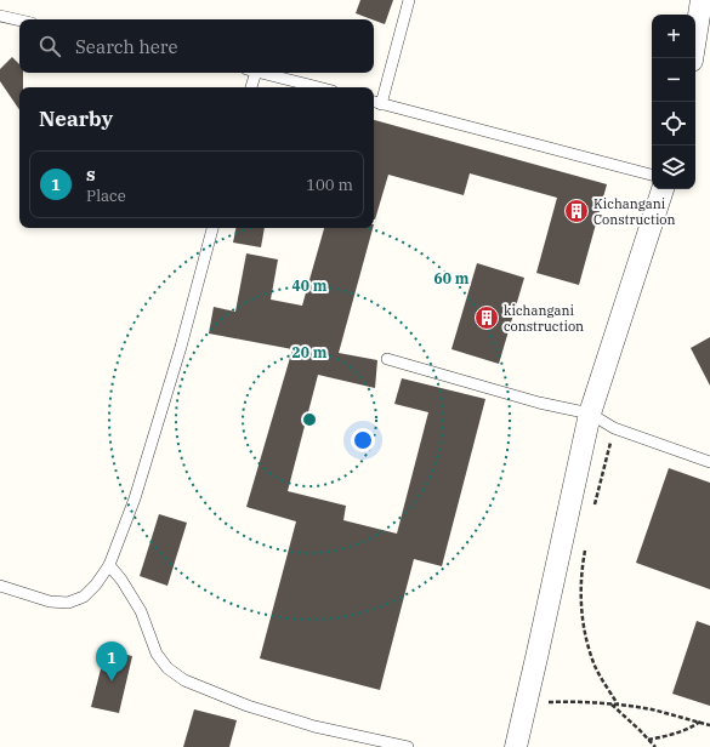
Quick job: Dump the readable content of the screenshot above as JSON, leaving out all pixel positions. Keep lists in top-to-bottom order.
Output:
{
  "places": {
    "building": ["Kichangani Construction", "kichangani construction"]
  },
  "page": {
    "map_buttons": ["+", "−"],
    "search": "Search here",
    "heading": "Nearby",
    "list": [
      {
        "mark": "1",
        "name": "s",
        "note": "Place",
        "value": "100 m"
      }
    ],
    "pins": "1"
  },
  "rings": ["60 m", "40 m", "20 m"]
}
